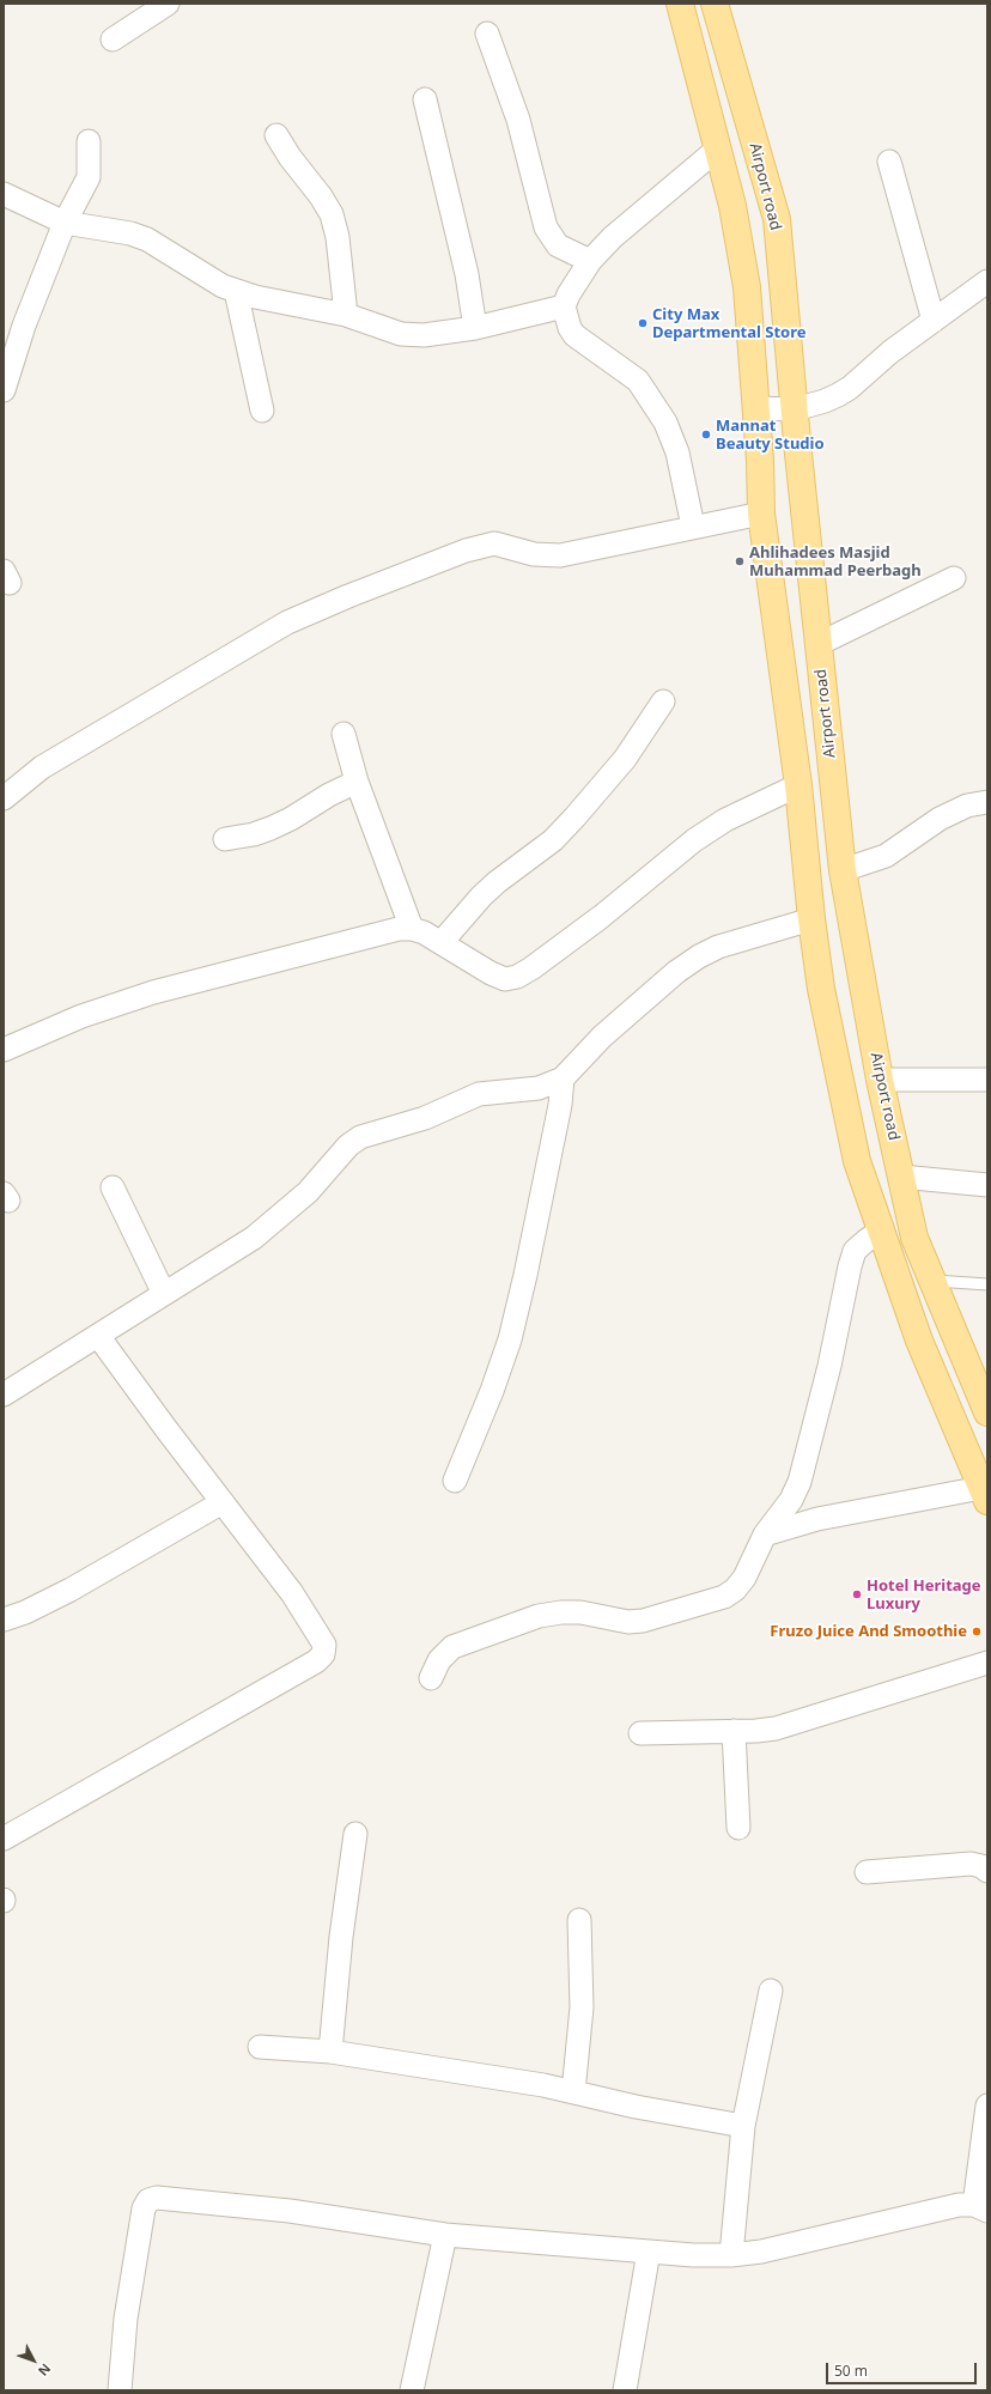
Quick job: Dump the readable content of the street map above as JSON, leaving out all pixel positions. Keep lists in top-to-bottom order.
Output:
{
  "streets": {
    "main road": ["Airport road"]
  },
  "places": [
    "City Max Departmental Store",
    "Mannat Beauty Studio",
    "Ahlihadees Masjid Muhammad Peerbagh",
    "Hotel Heritage Luxury",
    "Fruzo Juice And Smoothie"
  ],
  "scale_bar": "50 m",
  "north": "bottom right"
}
